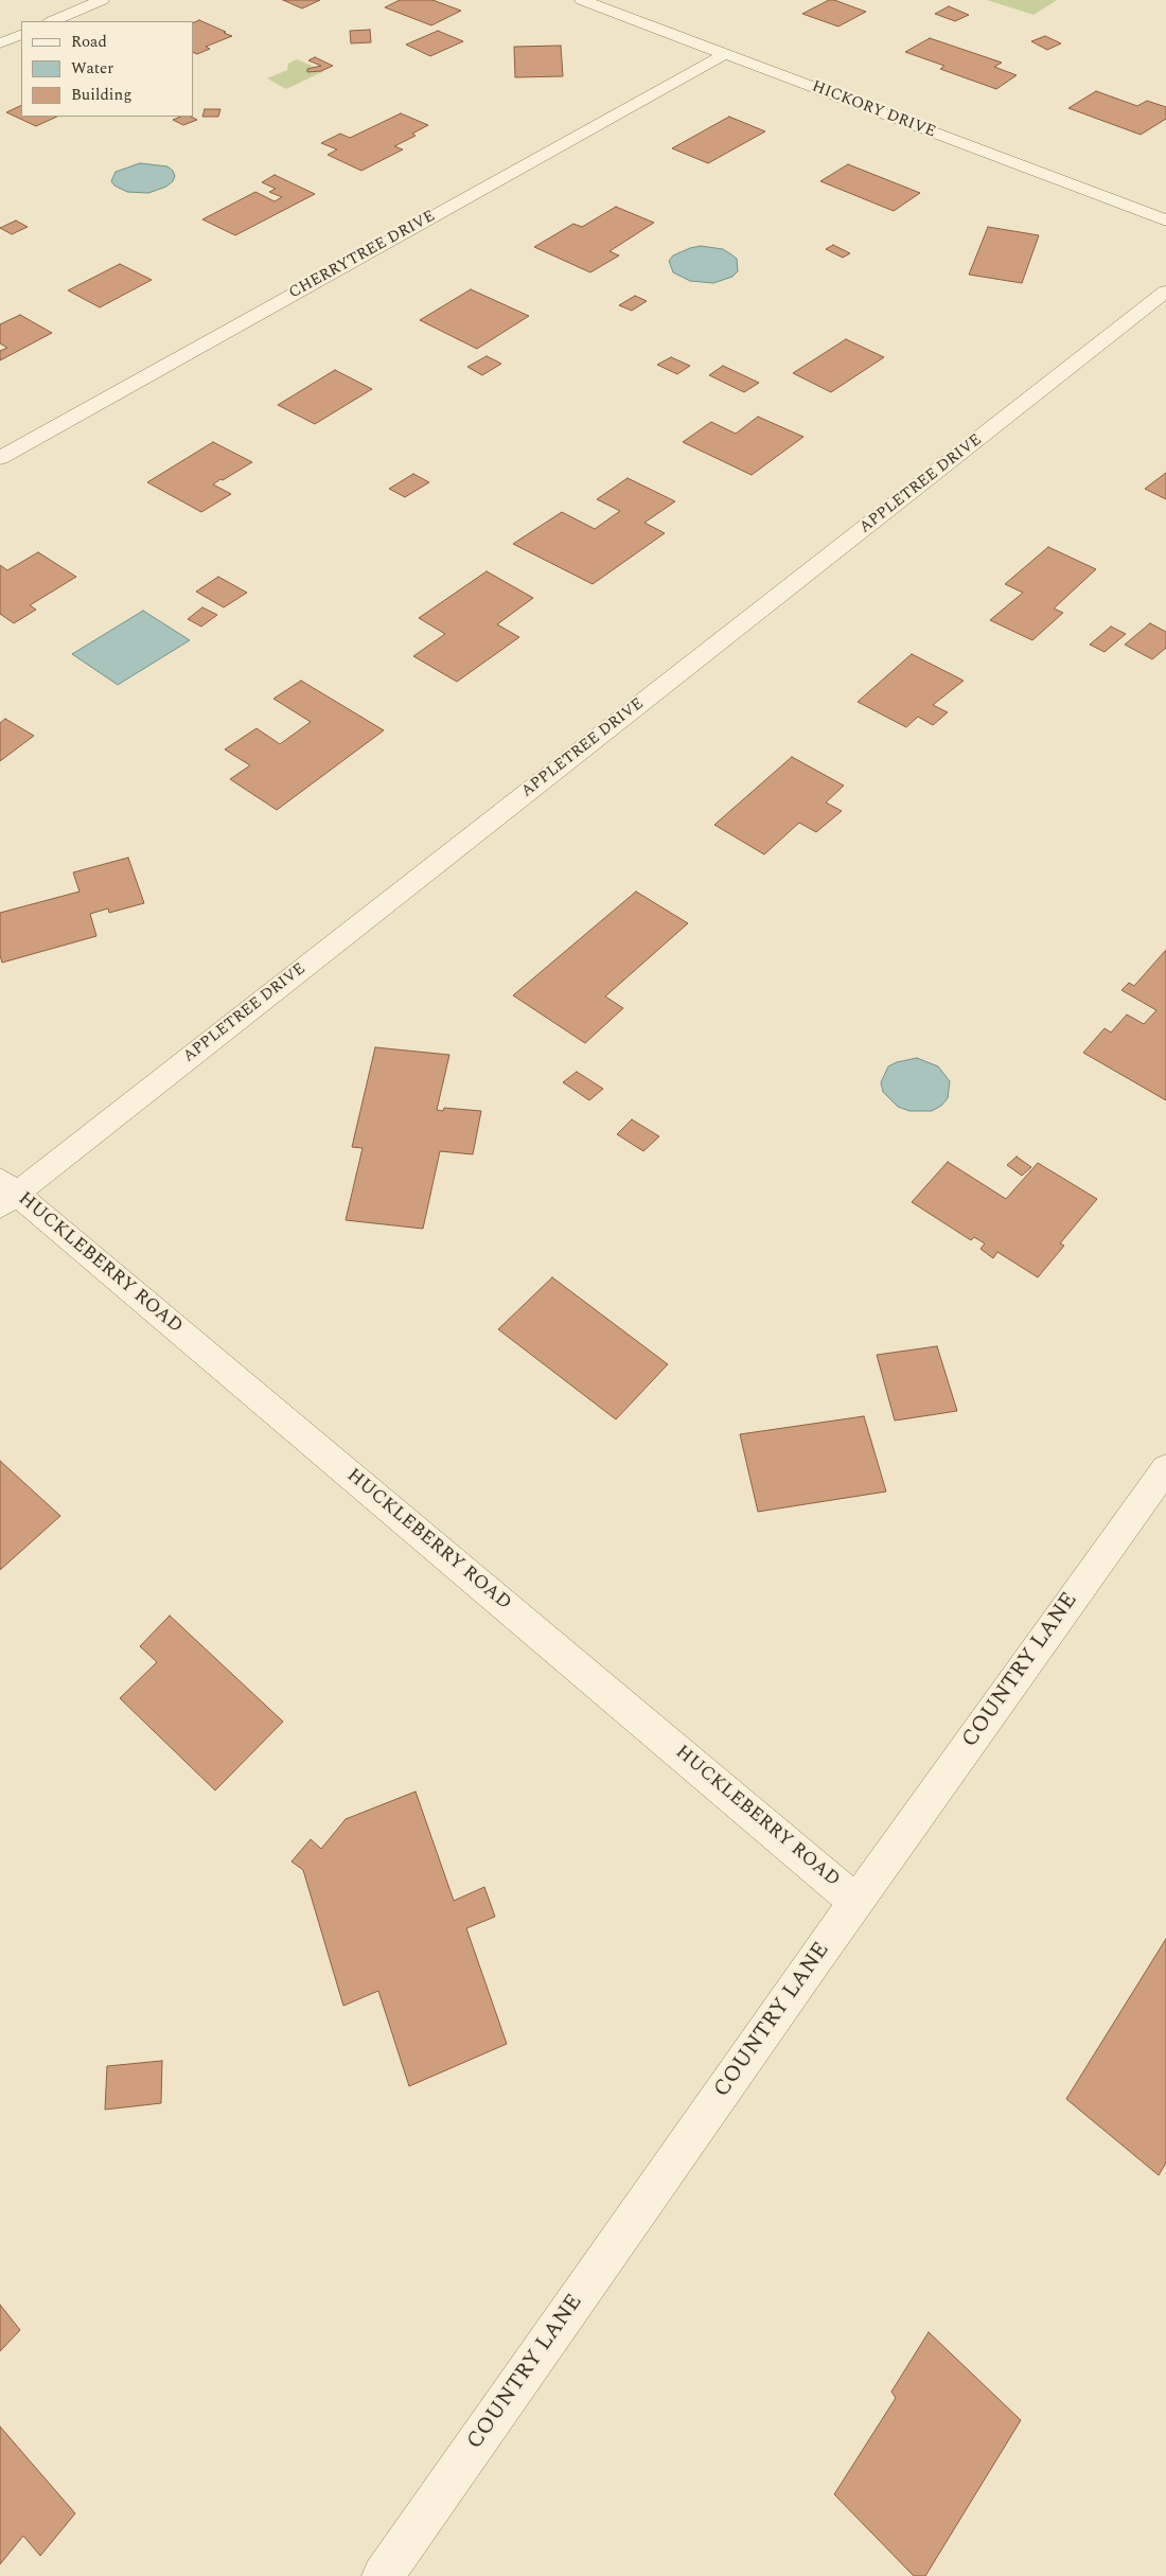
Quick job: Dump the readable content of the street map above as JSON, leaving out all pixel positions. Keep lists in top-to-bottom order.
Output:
{
  "streets": {
    "street": [
      "HICKORY DRIVE",
      "CHERRYTREE DRIVE",
      "APPLETREE DRIVE",
      "HUCKLEBERRY ROAD",
      "COUNTRY LANE"
    ]
  },
  "crossings": [
    ["HICKORY DRIVE", "CHERRYTREE DRIVE"],
    ["APPLETREE DRIVE", "HUCKLEBERRY ROAD"],
    ["HUCKLEBERRY ROAD", "COUNTRY LANE"]
  ],
  "legend": ["Road", "Water", "Building"]
}
